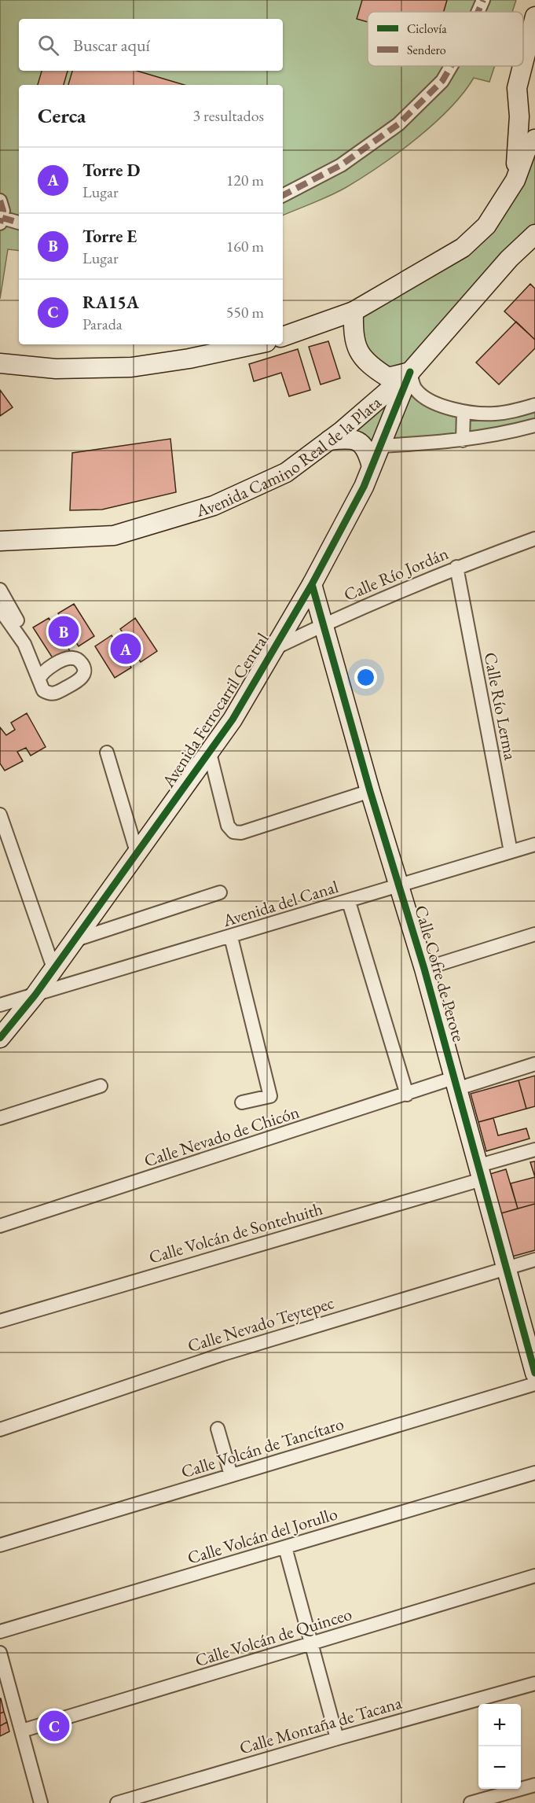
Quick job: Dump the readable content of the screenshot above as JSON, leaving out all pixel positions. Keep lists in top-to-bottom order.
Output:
{
  "streets": {
    "street": [
      "Avenida Camino Real de la Plata",
      "Calle Río Jordán",
      "Calle Río Lerma",
      "Avenida Ferrocarril Central",
      "Avenida del Canal",
      "Calle Cofre de Perote",
      "Calle Nevado de Chicón",
      "Calle Volcán de Sontehuith",
      "Calle Nevado Teytepec",
      "Calle Volcán de Tancítaro",
      "Calle Volcán del Jorullo",
      "Calle Volcán de Quinceo",
      "Calle Montaña de Tacana"
    ]
  },
  "crossings": [
    ["Avenida Camino Real de la Plata", "Avenida Ferrocarril Central"],
    ["Calle Río Jordán", "Calle Río Lerma"],
    ["Calle Río Jordán", "Avenida Ferrocarril Central"],
    ["Calle Río Jordán", "Calle Cofre de Perote"],
    ["Calle Río Lerma", "Avenida del Canal"],
    ["Avenida Ferrocarril Central", "Avenida del Canal"],
    ["Avenida Ferrocarril Central", "Calle Cofre de Perote"],
    ["Avenida del Canal", "Calle Cofre de Perote"],
    ["Calle Cofre de Perote", "Calle Nevado de Chicón"],
    ["Calle Cofre de Perote", "Calle Volcán de Sontehuith"],
    ["Calle Cofre de Perote", "Calle Nevado Teytepec"]
  ],
  "legend": ["Ciclovía", "Sendero"],
  "page": {
    "search": "Buscar aquí",
    "heading": ["Cerca", "3 resultados"],
    "list": [
      {
        "mark": "A",
        "name": "Torre D",
        "note": "Lugar",
        "value": "120 m"
      },
      {
        "mark": "B",
        "name": "Torre E",
        "note": "Lugar",
        "value": "160 m"
      },
      {
        "mark": "C",
        "name": "RA15A",
        "note": "Parada",
        "value": "550 m"
      }
    ],
    "pins": ["B", "A", "C"],
    "map_buttons": ["+", "−"]
  }
}
